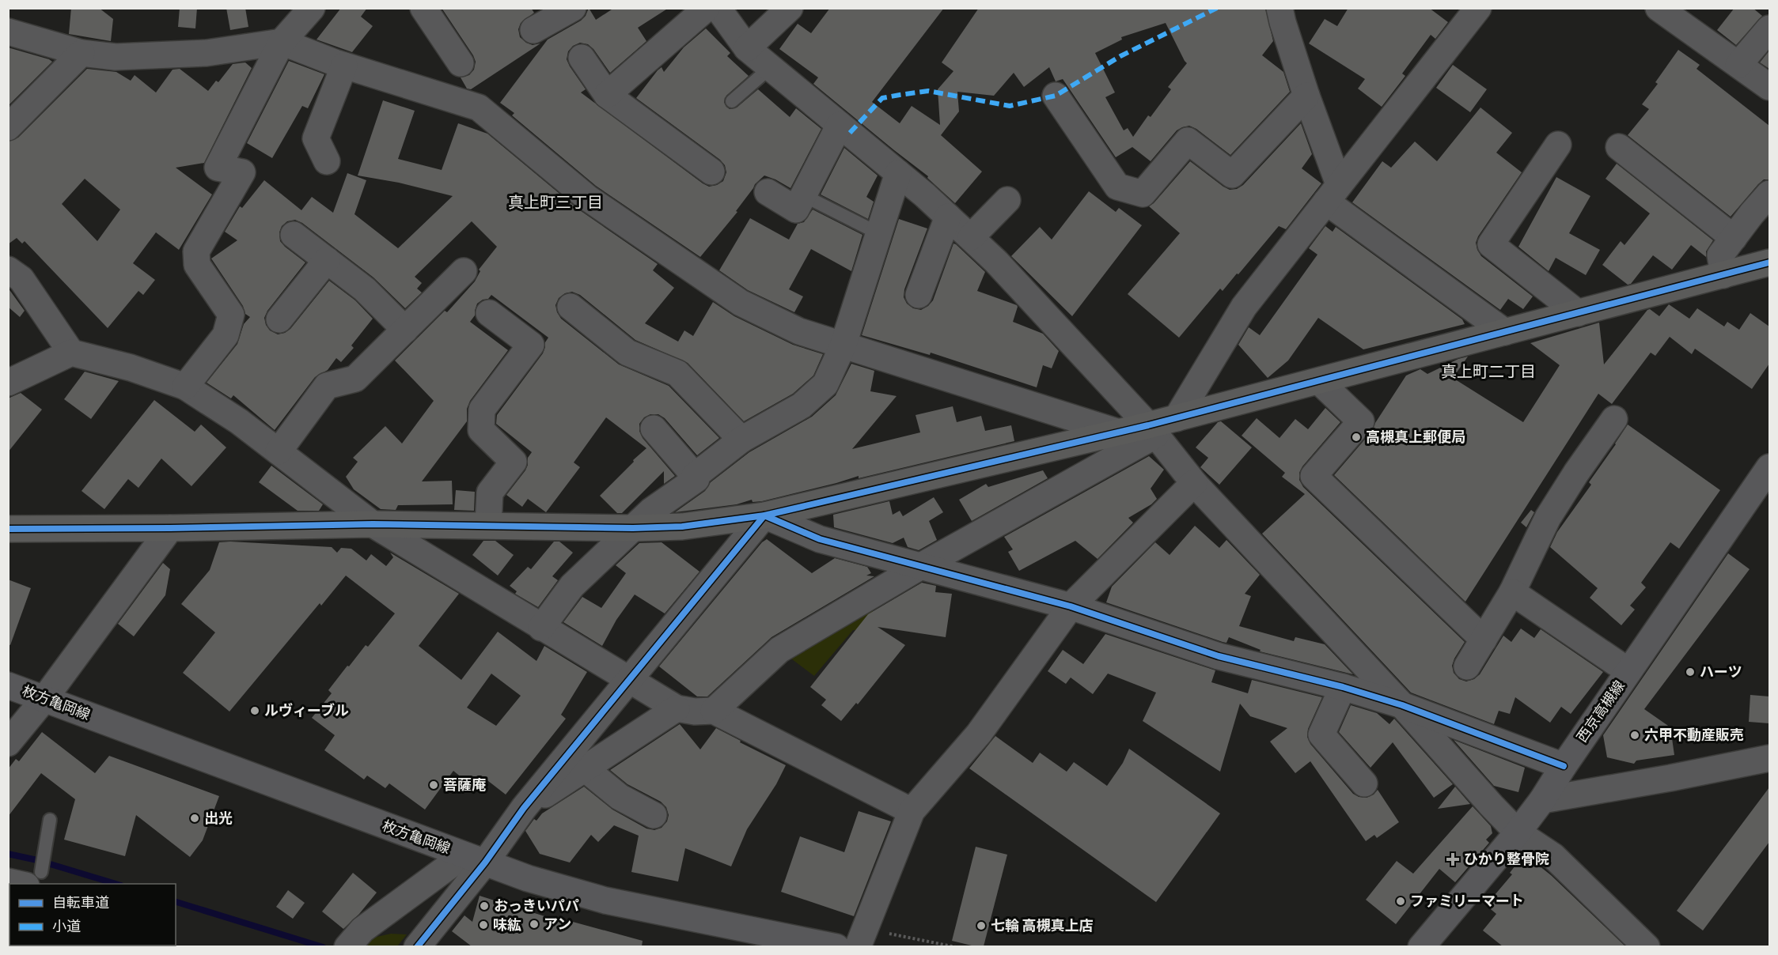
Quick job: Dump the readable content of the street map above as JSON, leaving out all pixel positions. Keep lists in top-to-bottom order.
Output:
{
  "streets": {
    "main road": ["枚方亀岡線", "西京高槻線"]
  },
  "districts": ["真上町三丁目", "真上町二丁目"],
  "places": {
    "other": [
      "高槻真上郵便局",
      "ハーツ",
      "ルヴィーブル",
      "六甲不動産販売",
      "菩薩庵",
      "出光",
      "ファミリーマート",
      "おっきいパパ",
      "アン",
      "味紘",
      "七輪 高槻真上店"
    ],
    "health": ["ひかり整骨院"]
  },
  "legend": ["自転車道", "小道"]
}
